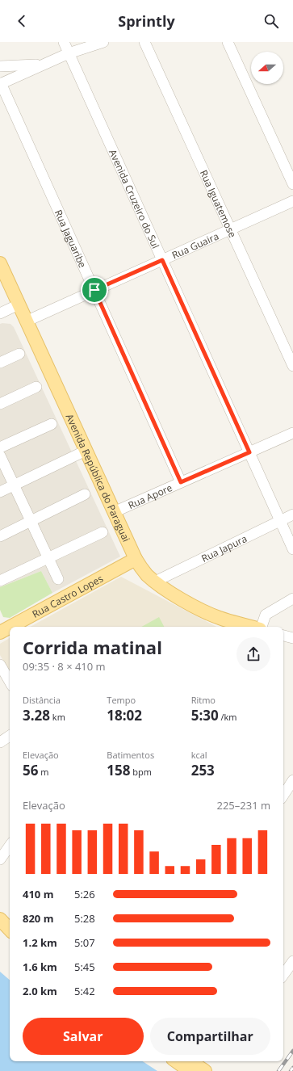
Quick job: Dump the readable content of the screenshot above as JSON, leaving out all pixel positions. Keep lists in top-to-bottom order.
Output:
{
  "streets": {
    "main road": ["Avenida República do Paraguai", "Rua Castro Lopes"],
    "street": [
      "Avenida Cruzeiro do Sul",
      "Rua Iguatemose",
      "Rua Jaguaribe",
      "Rua Guaira",
      "Rua Apore",
      "Rua Japura"
    ]
  },
  "crossings": [
    ["Avenida Cruzeiro do Sul", "Rua Guaira"],
    ["Avenida Cruzeiro do Sul", "Rua Apore"],
    ["Avenida Cruzeiro do Sul", "Rua Japura"],
    ["Rua Iguatemose", "Rua Guaira"],
    ["Rua Jaguaribe", "Rua Guaira"],
    ["Rua Jaguaribe", "Rua Apore"],
    ["Rua Guaira", "Avenida República do Paraguai"],
    ["Avenida República do Paraguai", "Rua Apore"],
    ["Avenida República do Paraguai", "Rua Japura"],
    ["Avenida República do Paraguai", "Rua Castro Lopes"]
  ],
  "north": "left",
  "page": {
    "header": "Sprintly",
    "heading": ["Corrida matinal", "09:35 · 8 × 410 m"],
    "stats": [
      ["Distância", "3.28 km"],
      ["Tempo", "18:02"],
      ["Ritmo", "5:30 /km"],
      ["Elevação", "56 m"],
      ["Batimentos", "158 bpm"],
      ["kcal", "253"]
    ],
    "chart": ["Elevação", "225–231 m"],
    "list": [
      {
        "name": "410 m",
        "note": "5:26"
      },
      {
        "name": "820 m",
        "note": "5:28"
      },
      {
        "name": "1.2 km",
        "note": "5:07"
      },
      {
        "name": "1.6 km",
        "note": "5:45"
      },
      {
        "name": "2.0 km",
        "note": "5:42"
      }
    ],
    "buttons": ["Salvar", "Compartilhar"]
  }
}
